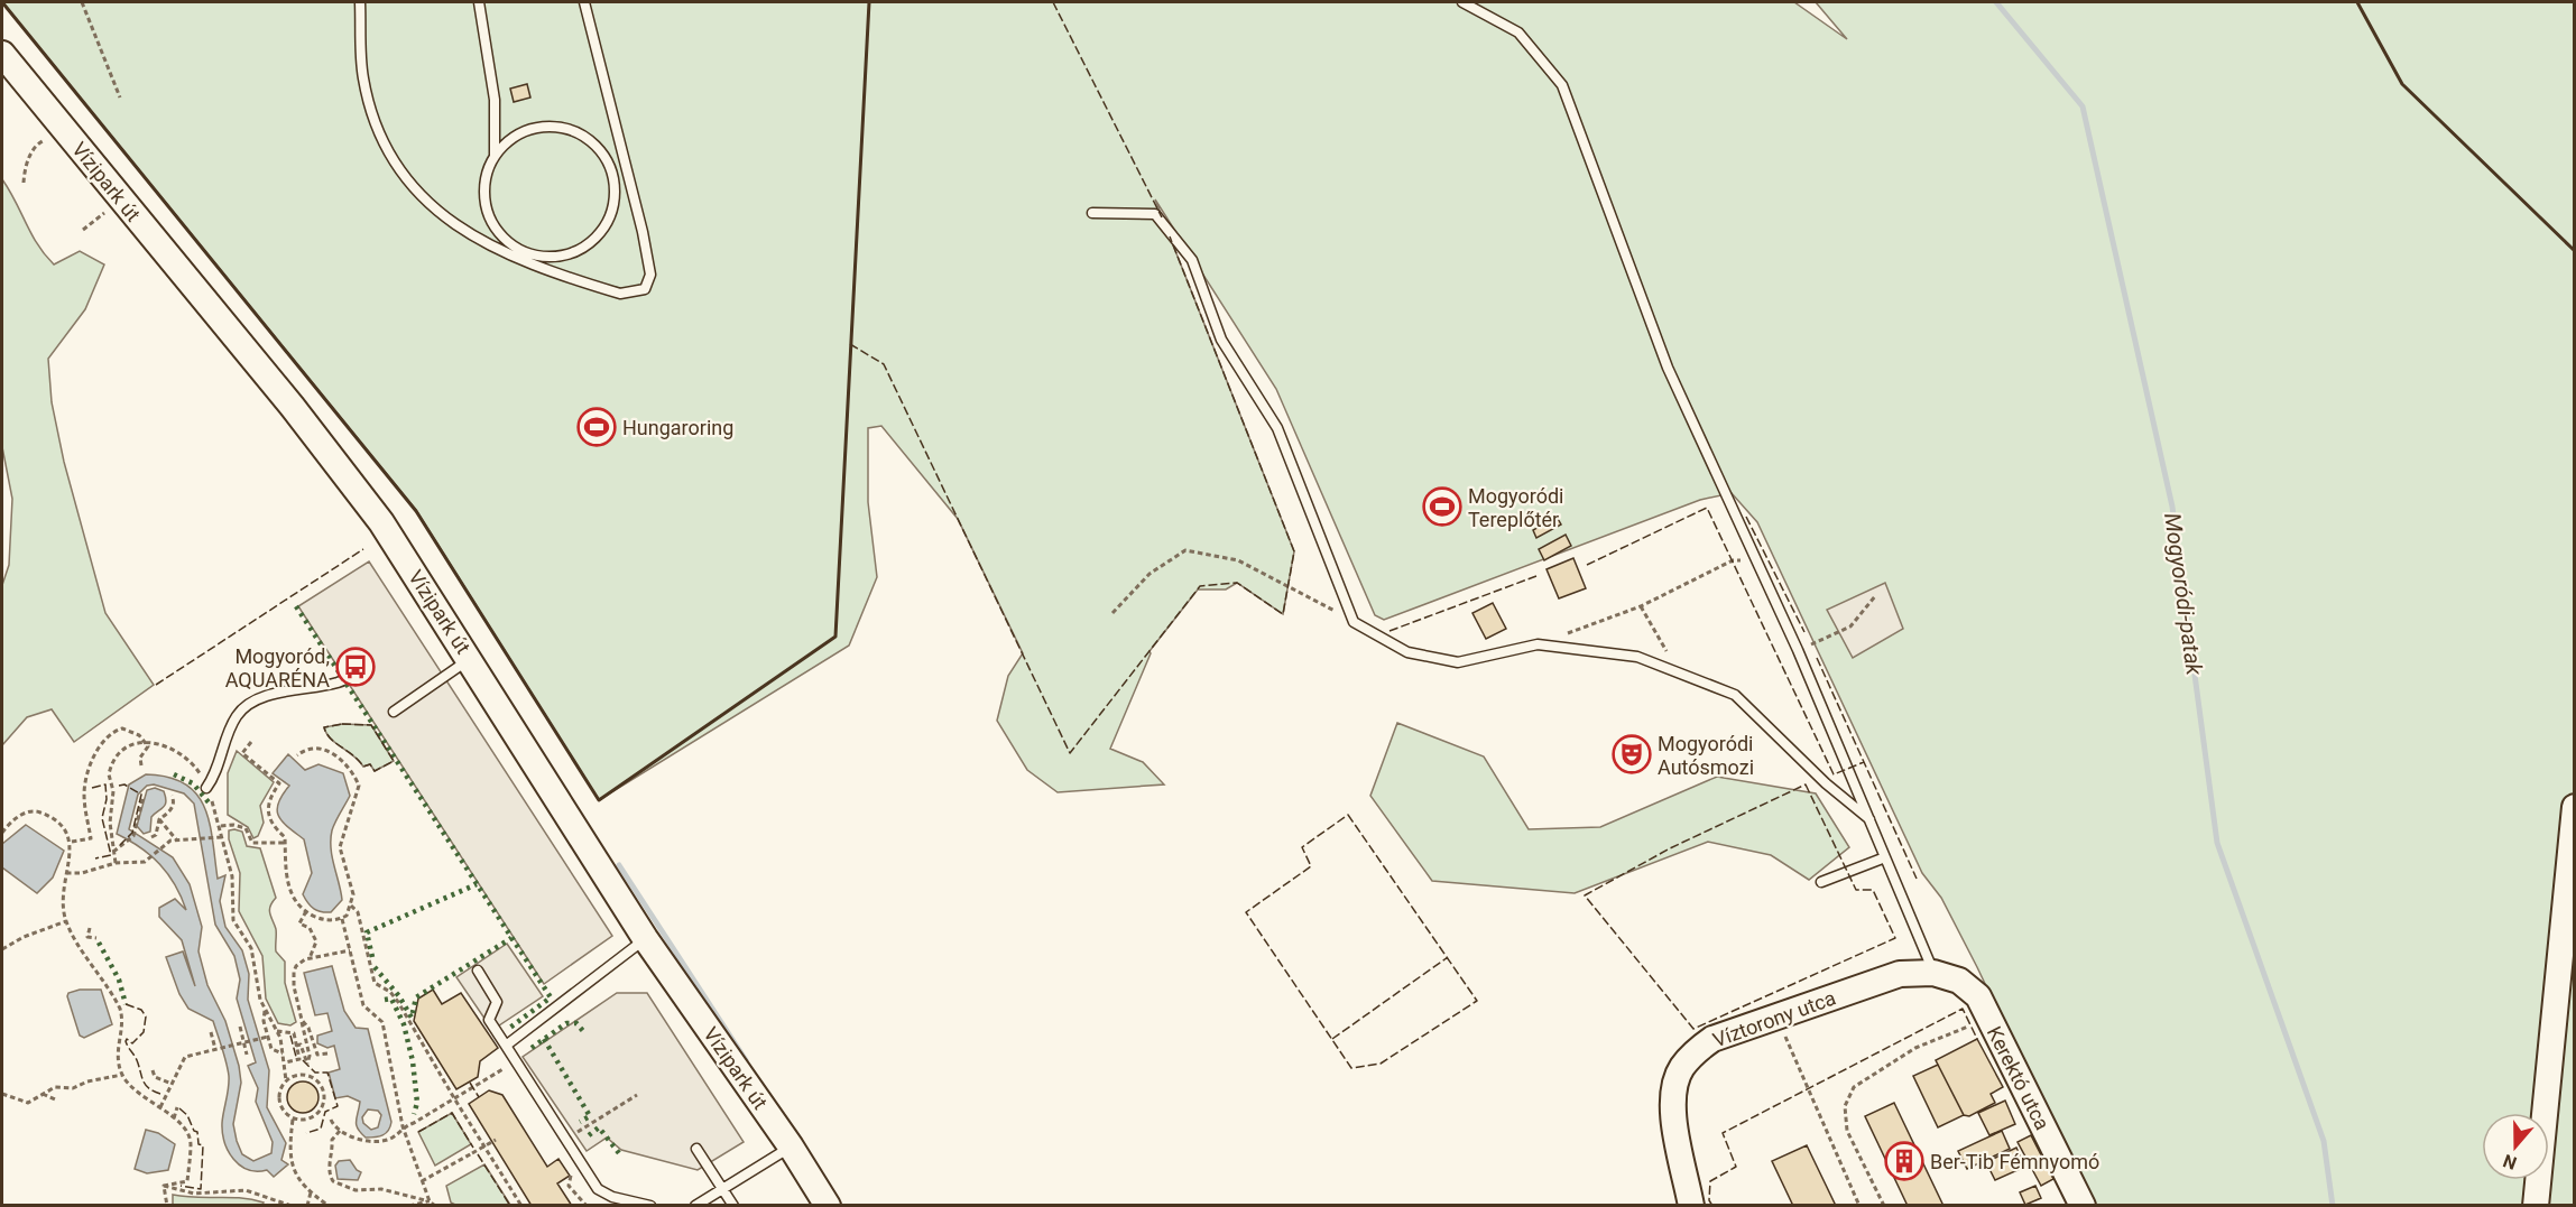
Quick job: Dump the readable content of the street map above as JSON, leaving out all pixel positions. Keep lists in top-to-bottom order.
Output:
{
  "streets": {
    "street": ["Vízipark út", "Víztorony utca", "Kerektó utca"]
  },
  "crossings": [
    ["Víztorony utca", "Kerektó utca"]
  ],
  "water": ["Mogyoródi-patak"],
  "places": {
    "sports": ["Hungaroring", "Mogyoródi Tereplőtér"],
    "bus stop": ["Mogyoród, AQUARÉNA"],
    "theatre": ["Mogyoródi Autósmozi"],
    "building": ["Ber-Tib Fémnyomó"]
  },
  "north": "bottom"
}
